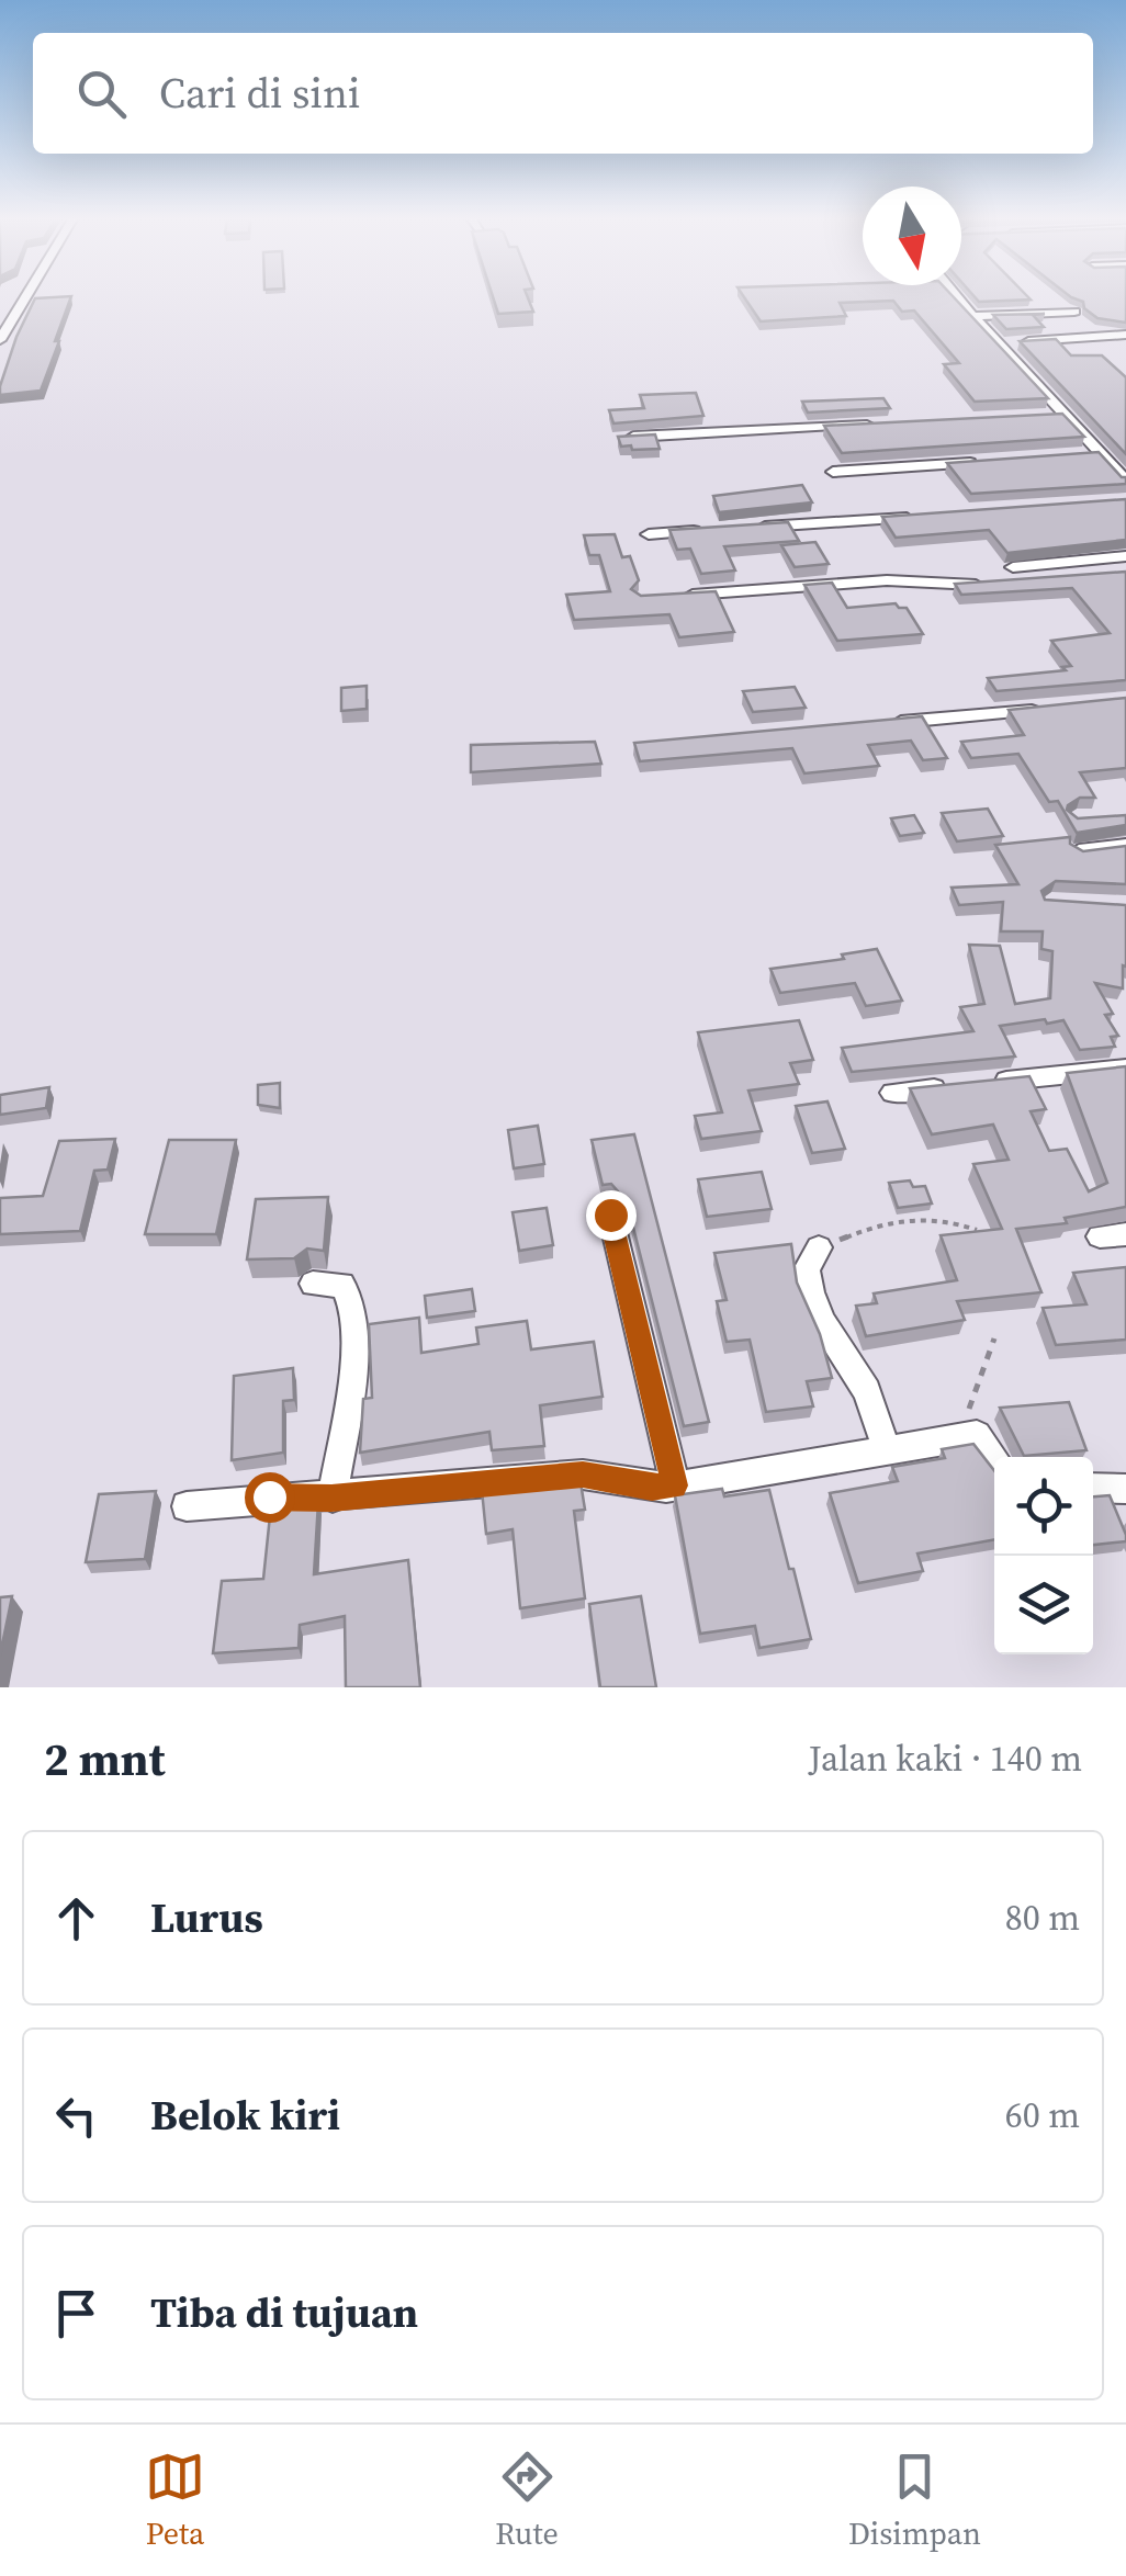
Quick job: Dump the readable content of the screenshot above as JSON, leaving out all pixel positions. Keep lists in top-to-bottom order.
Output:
{
  "north": "bottom",
  "page": {
    "search": "Cari di sini",
    "heading": ["2 mnt", "Jalan kaki · 140 m"],
    "list": [
      ["Lurus", "80 m"],
      ["Belok kiri", "60 m"],
      "Tiba di tujuan"
    ],
    "nav": ["Peta", "Rute", "Disimpan"]
  }
}
